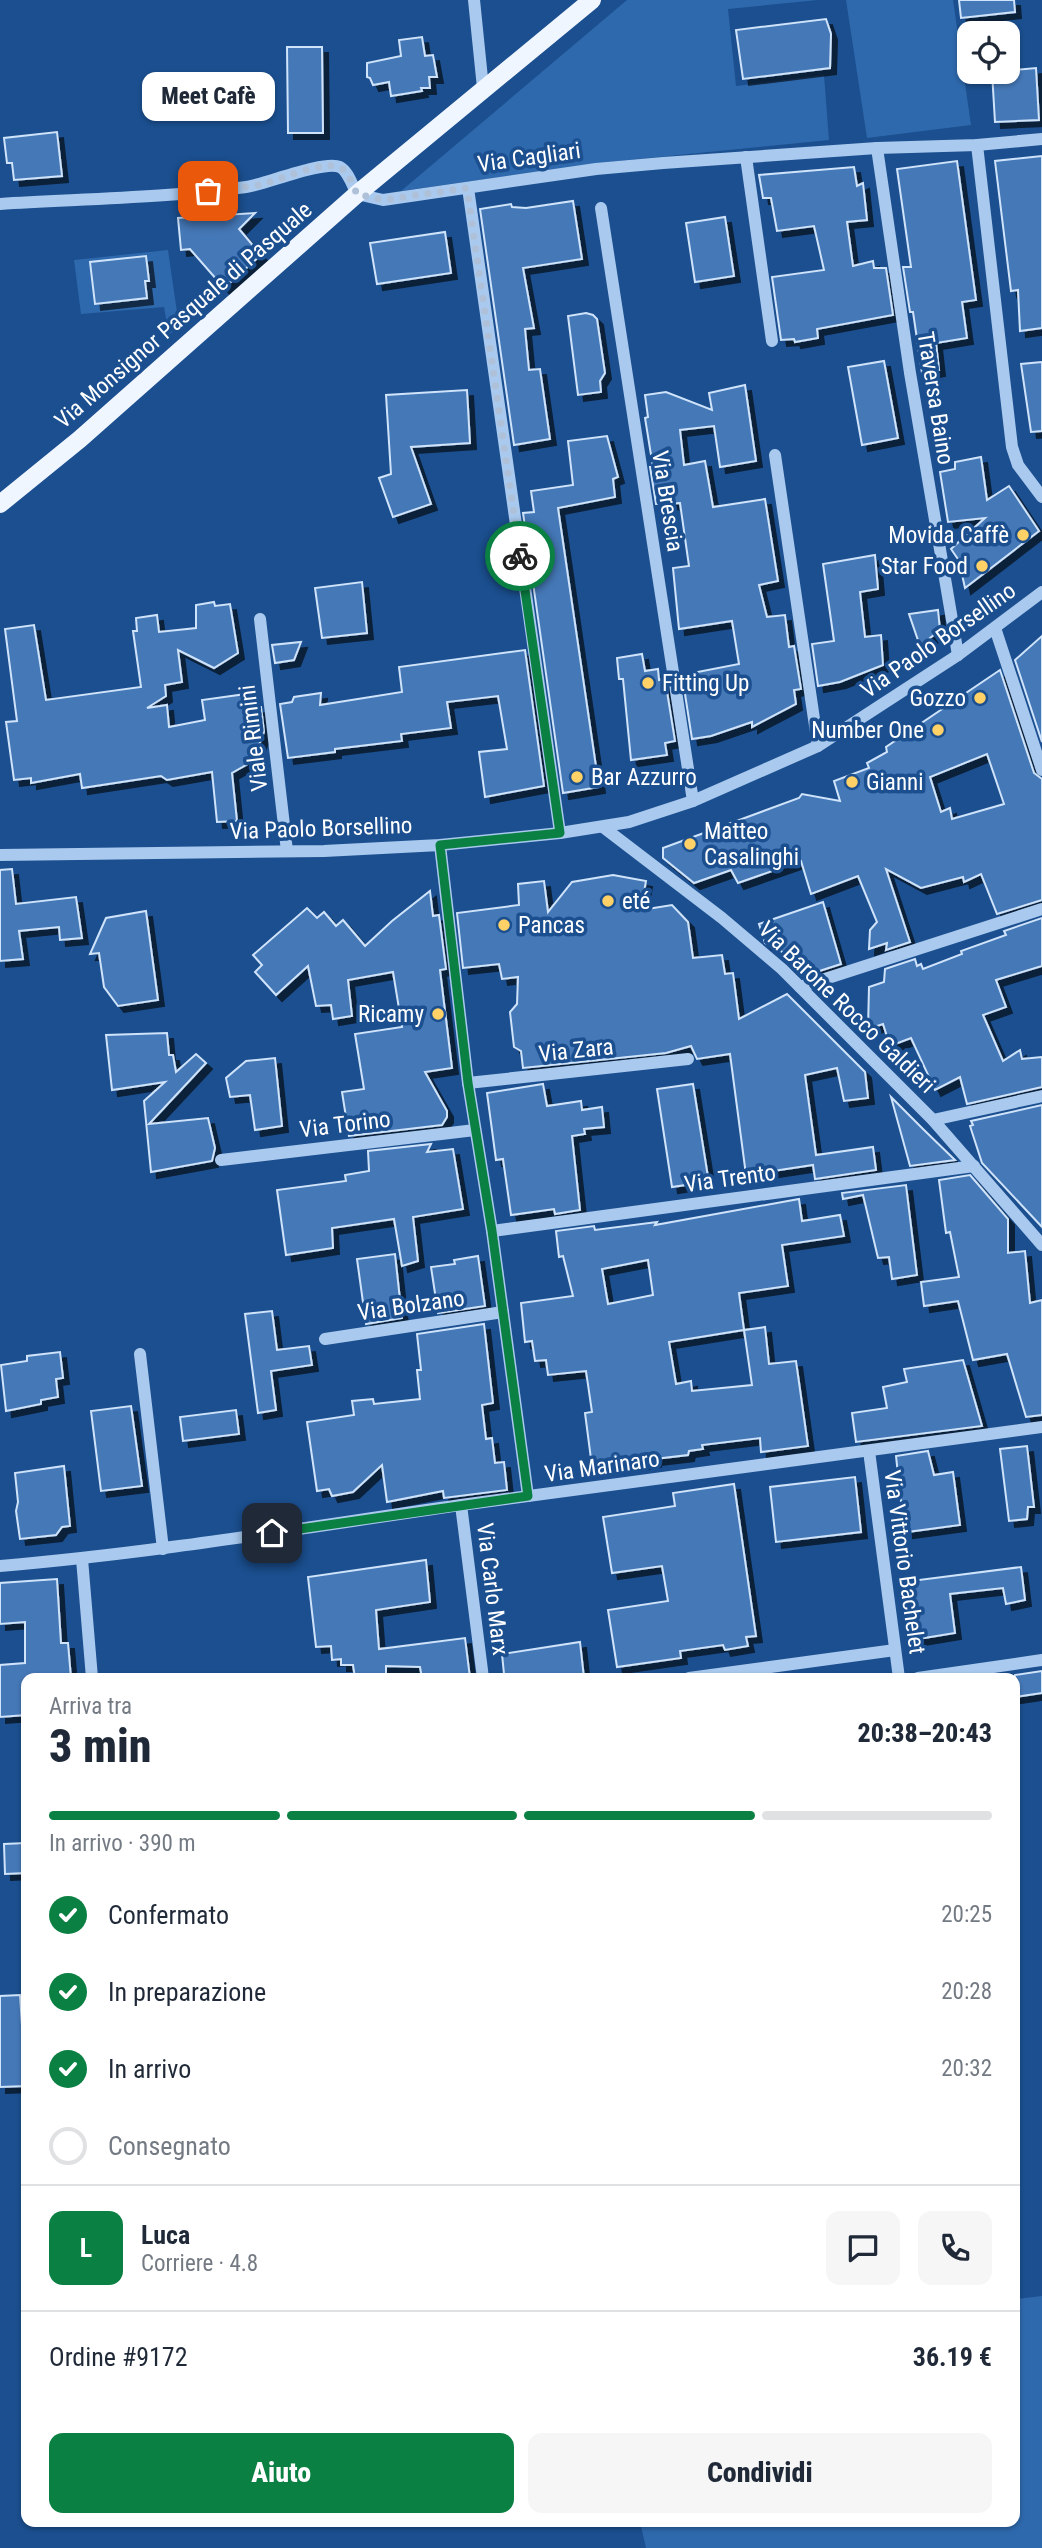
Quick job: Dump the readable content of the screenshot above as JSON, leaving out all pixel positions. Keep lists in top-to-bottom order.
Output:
{
  "streets": {
    "main road": ["Via Monsignor Pasquale di Pasquale"],
    "street": [
      "Via Cagliari",
      "Traversa Baino",
      "Via Brescia",
      "Via Paolo Borsellino",
      "Viale Rimini",
      "Via Barone Rocco Galdieri",
      "Via Zara",
      "Via Torino",
      "Via Trento",
      "Via Bolzano",
      "Via Marinaro",
      "Via Vittorio Bachelet",
      "Via Carlo Marx"
    ]
  },
  "crossings": [
    ["Via Cagliari", "Via Monsignor Pasquale di Pasquale"],
    ["Via Cagliari", "Traversa Baino"],
    ["Traversa Baino", "Via Paolo Borsellino"],
    ["Via Brescia", "Via Paolo Borsellino"],
    ["Via Paolo Borsellino", "Viale Rimini"],
    ["Via Paolo Borsellino", "Via Barone Rocco Galdieri"],
    ["Via Barone Rocco Galdieri", "Via Trento"],
    ["Via Marinaro", "Via Vittorio Bachelet"],
    ["Via Marinaro", "Via Carlo Marx"]
  ],
  "places": [
    "Meet Cafè",
    "Movida Caffè",
    "Star Food",
    "Fitting Up",
    "Gozzo",
    "Number One",
    "Bar Azzurro",
    "Gianni",
    "Matteo Casalinghi",
    "eté",
    "Pancas",
    "Ricamy"
  ],
  "page": {
    "bubble": "Meet Cafè",
    "heading": ["3 min", "Arriva tra", "20:38–20:43"],
    "panel": [
      "Luca",
      "Corriere · 4.8",
      "Ordine #9172",
      "36.19 €"
    ],
    "bar": "In arrivo · 390 m",
    "list": [
      ["Confermato", "20:25"],
      ["In preparazione", "20:28"],
      ["In arrivo", "20:32"],
      "Consegnato"
    ],
    "round": "L",
    "buttons": ["Aiuto", "Condividi"]
  }
}
